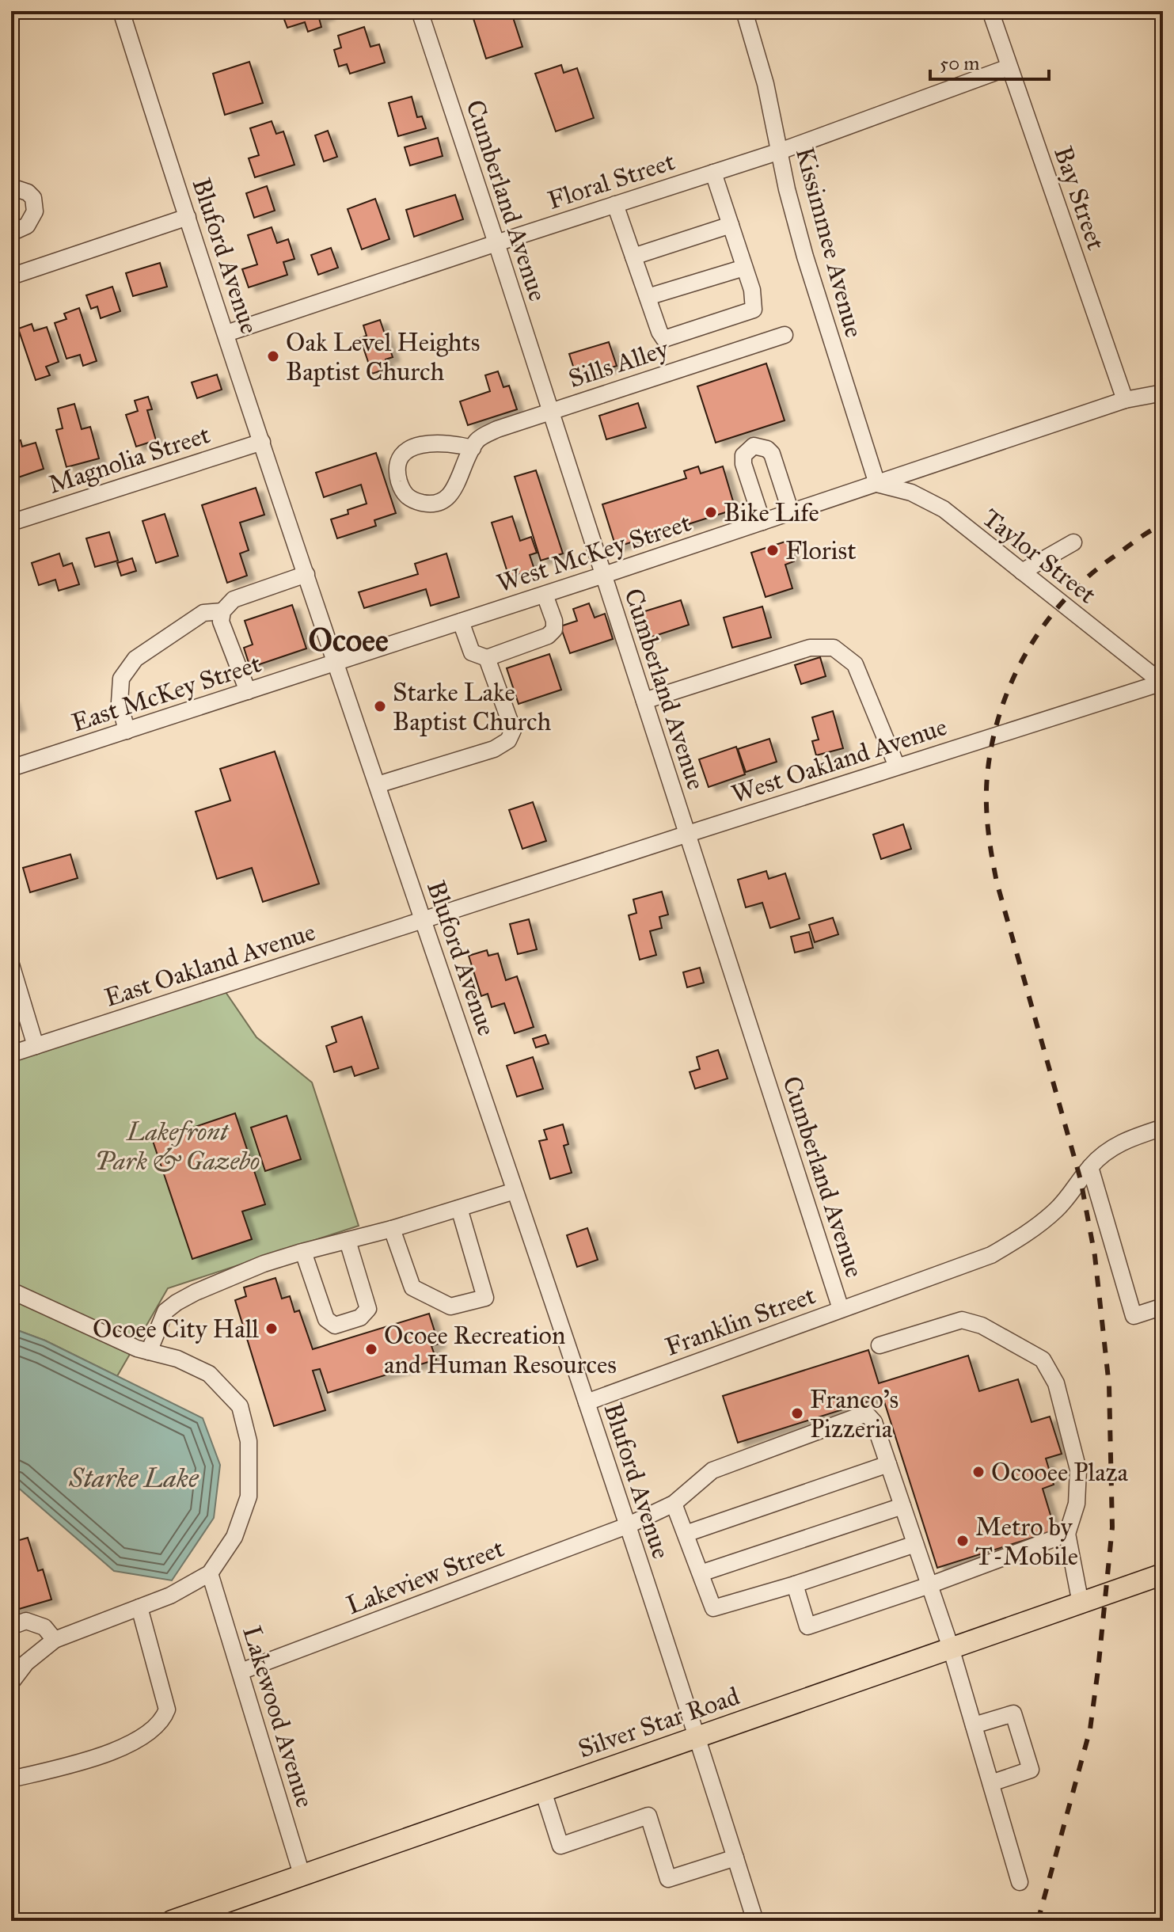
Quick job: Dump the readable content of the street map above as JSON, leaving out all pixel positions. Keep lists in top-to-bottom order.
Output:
{
  "streets": {
    "main road": ["Silver Star Road"],
    "street": [
      "Floral Street",
      "Bay Street",
      "Cumberland Avenue",
      "Kissimmee Avenue",
      "Bluford Avenue",
      "Sills Alley",
      "Magnolia Street",
      "West McKey Street",
      "Taylor Street",
      "East McKey Street",
      "West Oakland Avenue",
      "East Oakland Avenue",
      "Franklin Street",
      "Lakeview Street",
      "Lakewood Avenue"
    ]
  },
  "crossings": [
    ["Floral Street", "Bay Street"],
    ["Floral Street", "Cumberland Avenue"],
    ["Floral Street", "Kissimmee Avenue"],
    ["Floral Street", "Bluford Avenue"],
    ["Bay Street", "West McKey Street"],
    ["Cumberland Avenue", "Sills Alley"],
    ["Cumberland Avenue", "West McKey Street"],
    ["Cumberland Avenue", "West Oakland Avenue"],
    ["Cumberland Avenue", "Franklin Street"],
    ["Kissimmee Avenue", "West McKey Street"],
    ["Kissimmee Avenue", "Taylor Street"],
    ["Bluford Avenue", "Magnolia Street"],
    ["Bluford Avenue", "West McKey Street"],
    ["Bluford Avenue", "East McKey Street"],
    ["Bluford Avenue", "West Oakland Avenue"],
    ["Bluford Avenue", "East Oakland Avenue"],
    ["Bluford Avenue", "Franklin Street"],
    ["Bluford Avenue", "Lakeview Street"],
    ["Bluford Avenue", "Silver Star Road"],
    ["West McKey Street", "Taylor Street"],
    ["West McKey Street", "East McKey Street"],
    ["Taylor Street", "West Oakland Avenue"],
    ["West Oakland Avenue", "East Oakland Avenue"],
    ["Lakeview Street", "Lakewood Avenue"],
    ["Lakewood Avenue", "Silver Star Road"]
  ],
  "districts": ["Ocoee"],
  "water": ["Starke Lake"],
  "parks": ["Lakefront Park & Gazebo"],
  "places": [
    "Oak Level Heights Baptist Church",
    "Bike Life",
    "Florist",
    "Starke Lake Baptist Church",
    "Ocoee City Hall",
    "Ocoee Recreation and Human Resources",
    "Franco's Pizzeria",
    "Ocooee Plaza",
    "Metro by T-Mobile"
  ],
  "scale_bar": "50 m"
}
